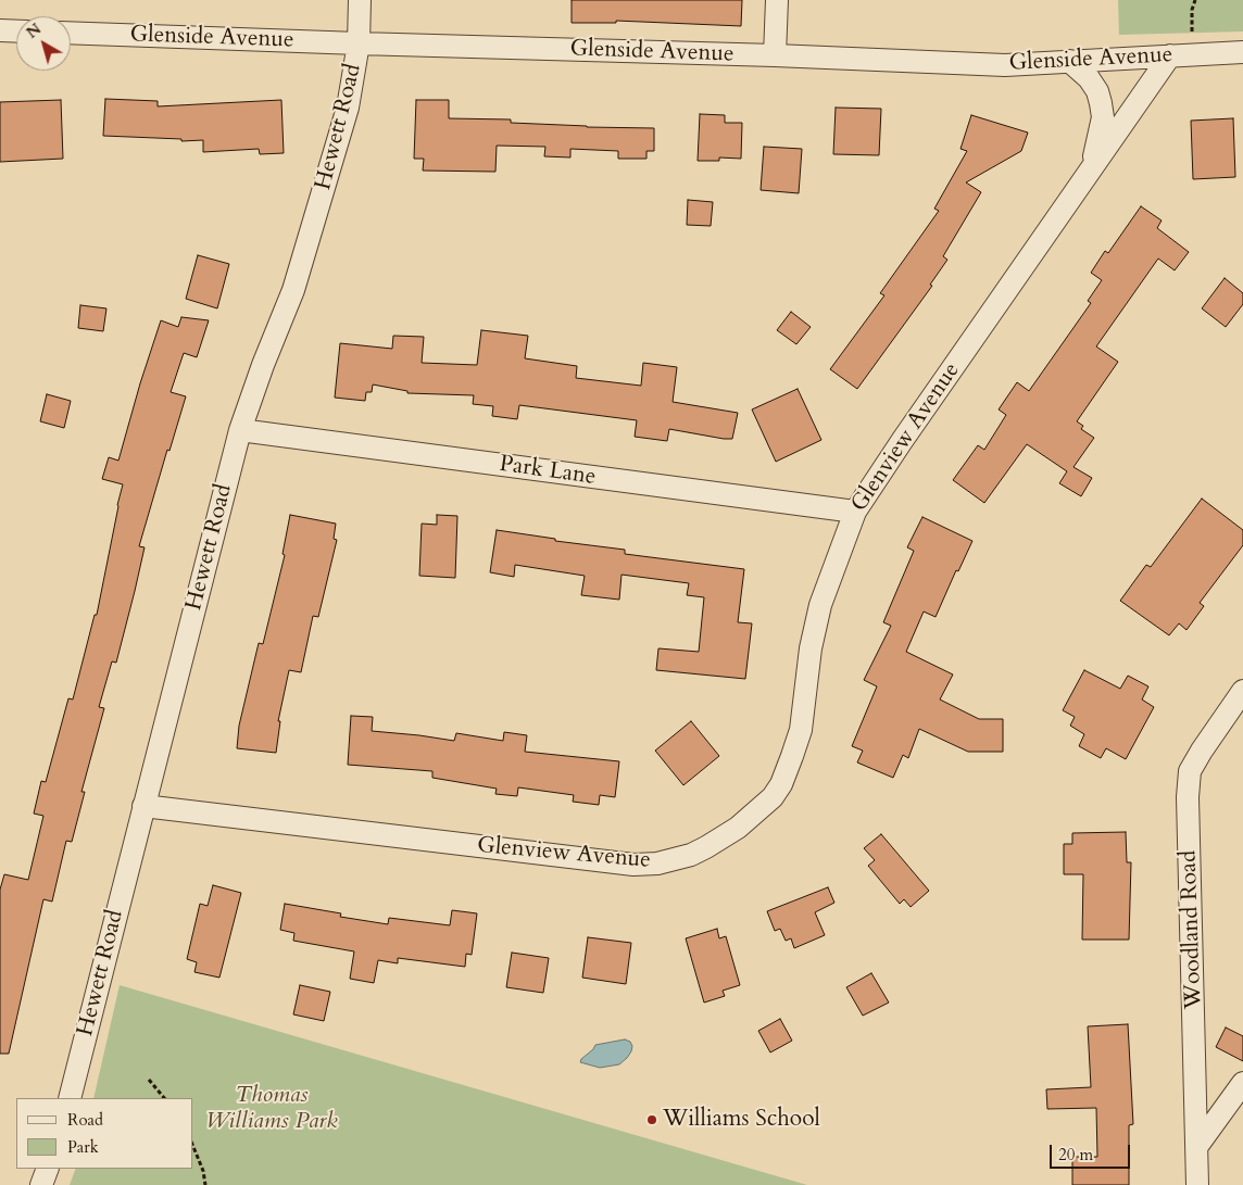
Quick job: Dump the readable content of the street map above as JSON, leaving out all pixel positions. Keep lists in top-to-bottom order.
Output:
{
  "streets": {
    "street": [
      "Glenside Avenue",
      "Hewett Road",
      "Glenview Avenue",
      "Park Lane",
      "Woodland Road"
    ]
  },
  "crossings": [
    ["Glenside Avenue", "Hewett Road"],
    ["Glenside Avenue", "Glenview Avenue"],
    ["Hewett Road", "Glenview Avenue"],
    ["Hewett Road", "Park Lane"],
    ["Glenview Avenue", "Park Lane"]
  ],
  "parks": ["Thomas Williams Park"],
  "places": ["Williams School"],
  "legend": ["Road", "Park"],
  "scale_bar": "20 m",
  "north": "top left"
}
